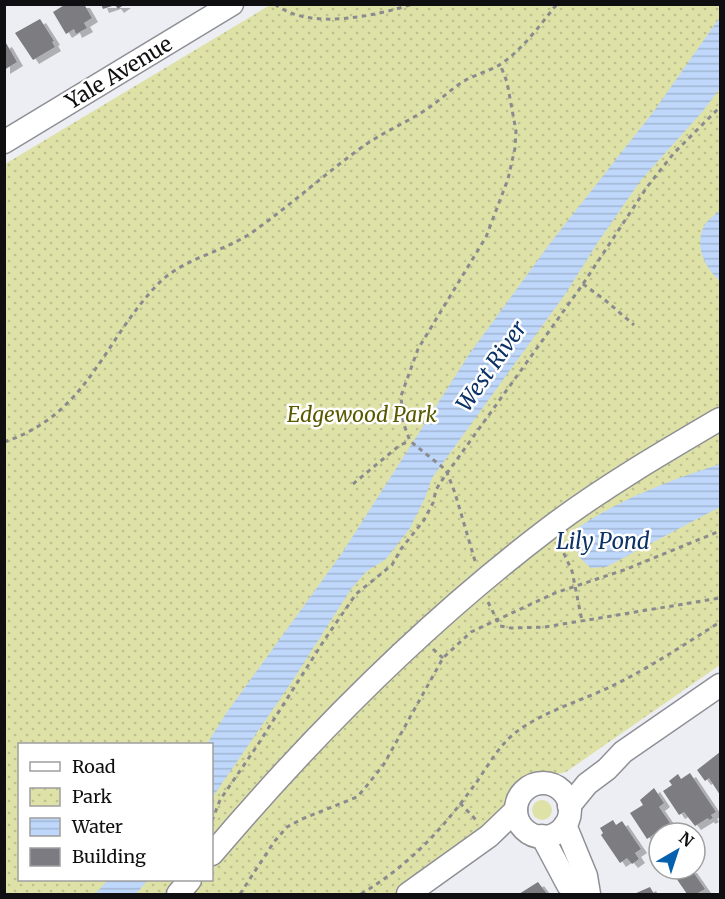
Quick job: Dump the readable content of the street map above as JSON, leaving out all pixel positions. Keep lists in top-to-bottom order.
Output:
{
  "streets": {
    "street": ["Yale Avenue"]
  },
  "water": ["West River", "Lily Pond"],
  "parks": ["Edgewood Park"],
  "legend": [
    "Road",
    "Park",
    "Water",
    "Building"
  ],
  "north": "top right"
}
